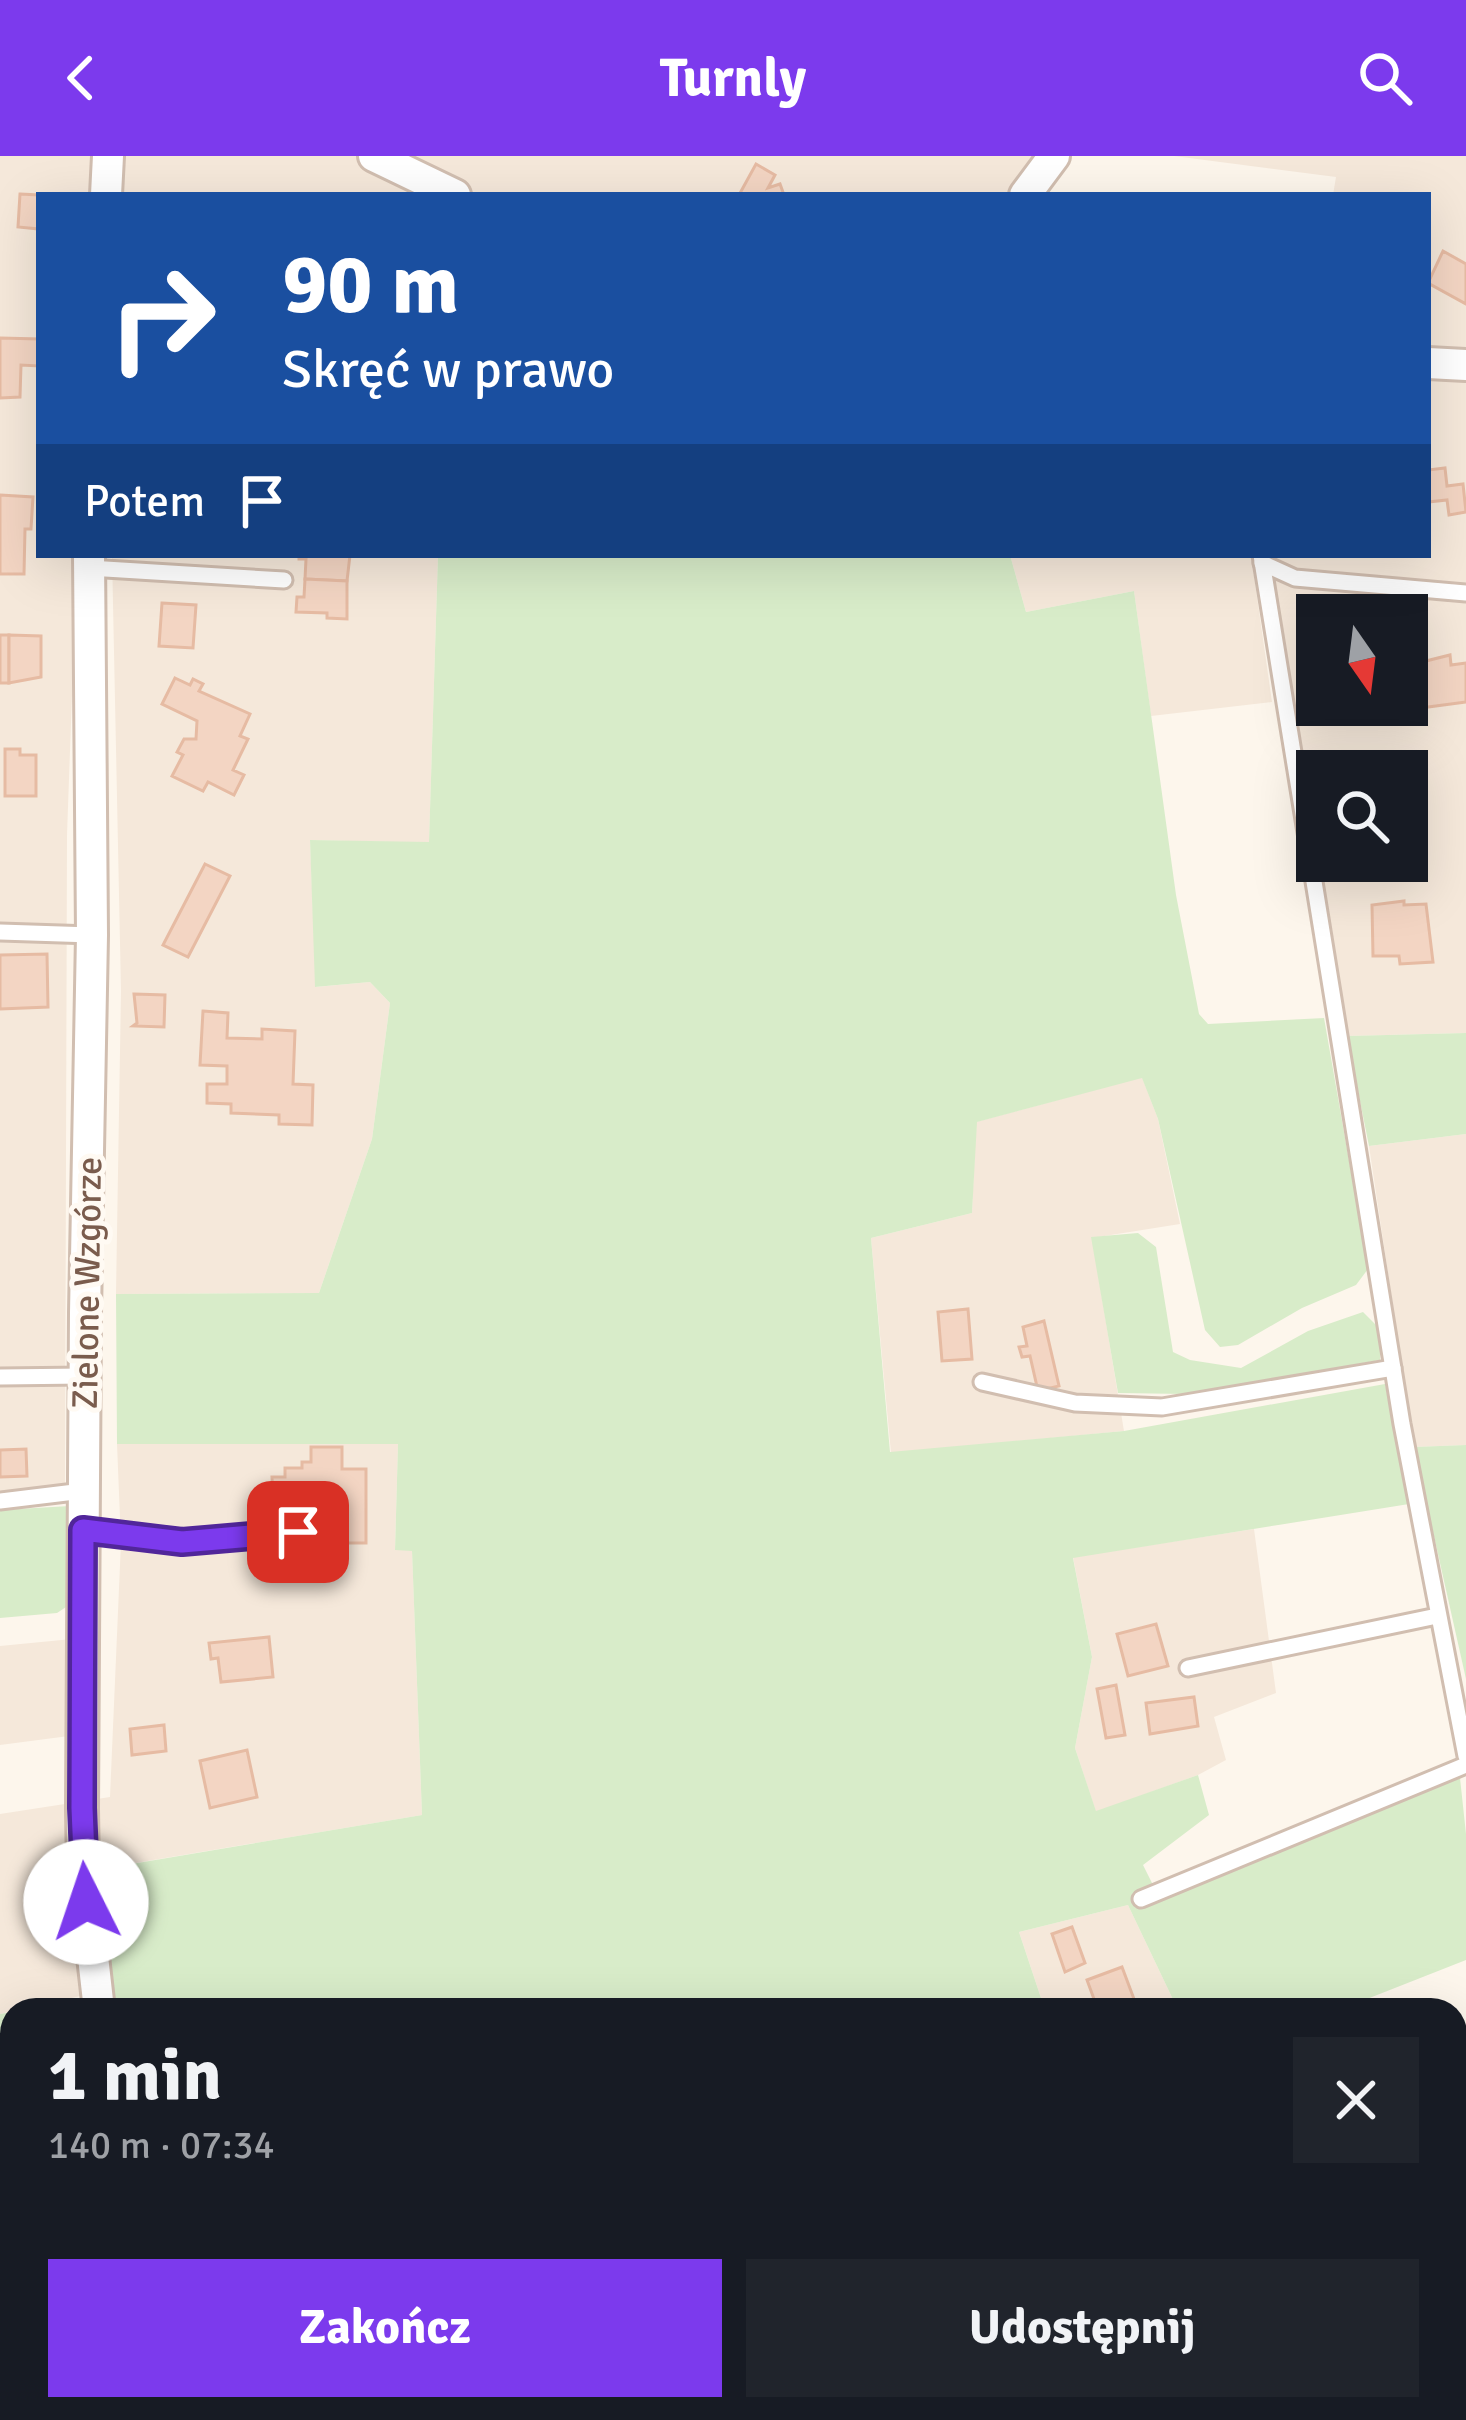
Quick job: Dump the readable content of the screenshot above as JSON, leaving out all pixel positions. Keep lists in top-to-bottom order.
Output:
{
  "streets": {
    "street": ["Zielone Wzgórze"]
  },
  "north": "bottom",
  "page": {
    "header": "Turnly",
    "turn": ["90 m", "Skręć w prawo"],
    "then": "Potem",
    "heading": ["1 min", "140 m · 07:34"],
    "buttons": ["Zakończ", "Udostępnij"]
  }
}
